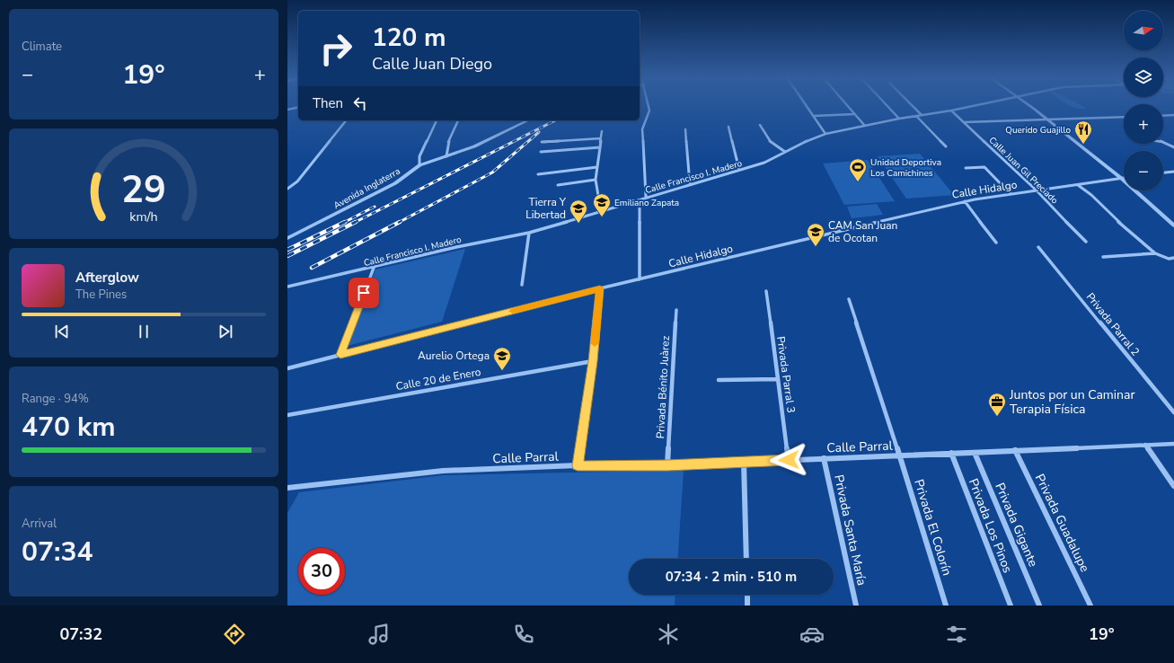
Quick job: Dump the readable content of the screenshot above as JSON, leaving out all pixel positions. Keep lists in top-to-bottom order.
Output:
{
  "streets": {
    "street": [
      "Calle Juan Gil Preciado",
      "Calle Francisco I. Madero",
      "Avenida Inglaterra",
      "Calle Hidalgo",
      "Privada Parral 2",
      "Privada Parral 3",
      "Calle 20 de Enero",
      "Privada Bénito Juàrez",
      "Calle Parral",
      "Privada Guadalupe",
      "Privada Gigante",
      "Privada Los Pinos",
      "Privada El Colorín",
      "Privada Santa María"
    ]
  },
  "crossings": [
    ["Calle Juan Gil Preciado", "Calle Francisco I. Madero"],
    ["Calle Juan Gil Preciado", "Calle Hidalgo"],
    ["Privada Parral 3", "Calle Parral"],
    ["Privada Bénito Juàrez", "Calle Parral"],
    ["Calle Parral", "Privada Guadalupe"],
    ["Calle Parral", "Privada Gigante"],
    ["Calle Parral", "Privada Los Pinos"],
    ["Calle Parral", "Privada El Colorín"],
    ["Calle Parral", "Privada Santa María"]
  ],
  "places": {
    "restaurant": ["Querido Guajillo"],
    "sports": ["Unidad Deportiva Los Camichines"],
    "school or university": [
      "Emiliano Zapata",
      "Tierra Y Libertad",
      "CAM San Juan de Ocotan",
      "Aurelio Ortega"
    ],
    "office": ["Juntos por un Caminar Terapia Física"]
  },
  "north": "right",
  "page": {
    "tile": [
      "Climate",
      ["Range · 94%", "470 km"],
      ["Arrival", "07:34"]
    ],
    "map_buttons": ["+", "−"],
    "turn": ["120 m", "Calle Juan Diego"],
    "heat": ["−", "19°", "+"],
    "then": "Then",
    "song": ["Afterglow", "The Pines"],
    "limit": "30",
    "trip": "07:34 · 2 min · 510 m",
    "tabs": ["07:32", "19°"],
    "gauge": ["29", "km/h"]
  }
}
